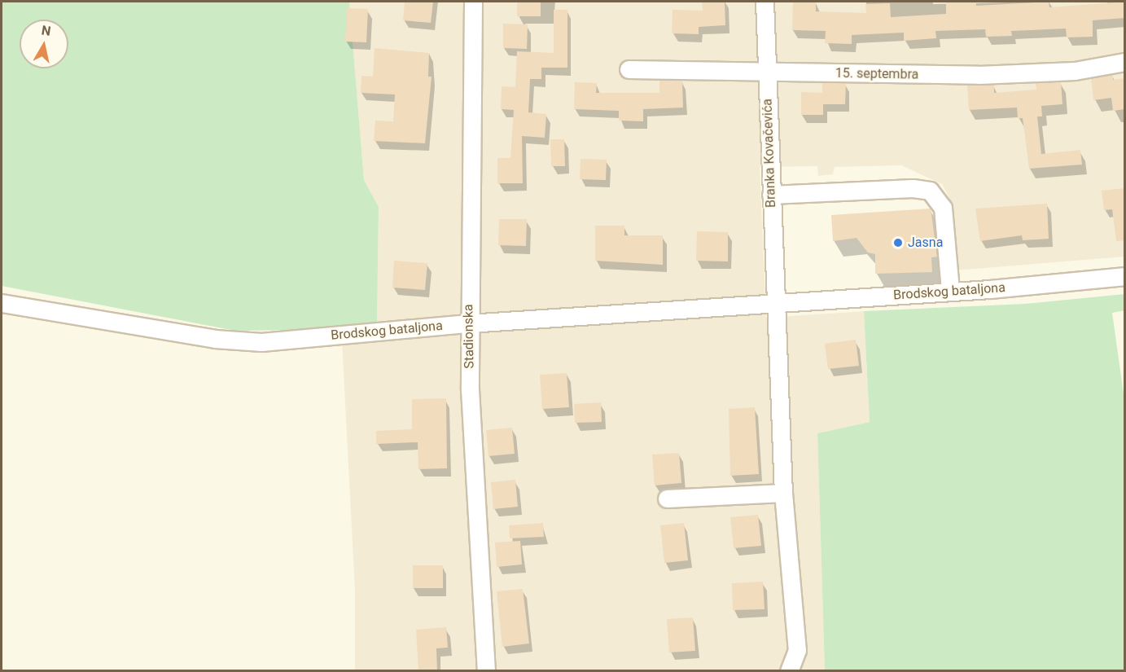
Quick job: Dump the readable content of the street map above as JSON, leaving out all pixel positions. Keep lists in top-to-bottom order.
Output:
{
  "streets": {
    "street": [
      "15. septembra",
      "Branka Kovačevića",
      "Brodskog bataljona",
      "Stadionska"
    ]
  },
  "crossings": [
    ["15. septembra", "Branka Kovačevića"],
    ["Branka Kovačevića", "Brodskog bataljona"],
    ["Brodskog bataljona", "Stadionska"]
  ],
  "places": ["Jasna"],
  "north": "top"
}
